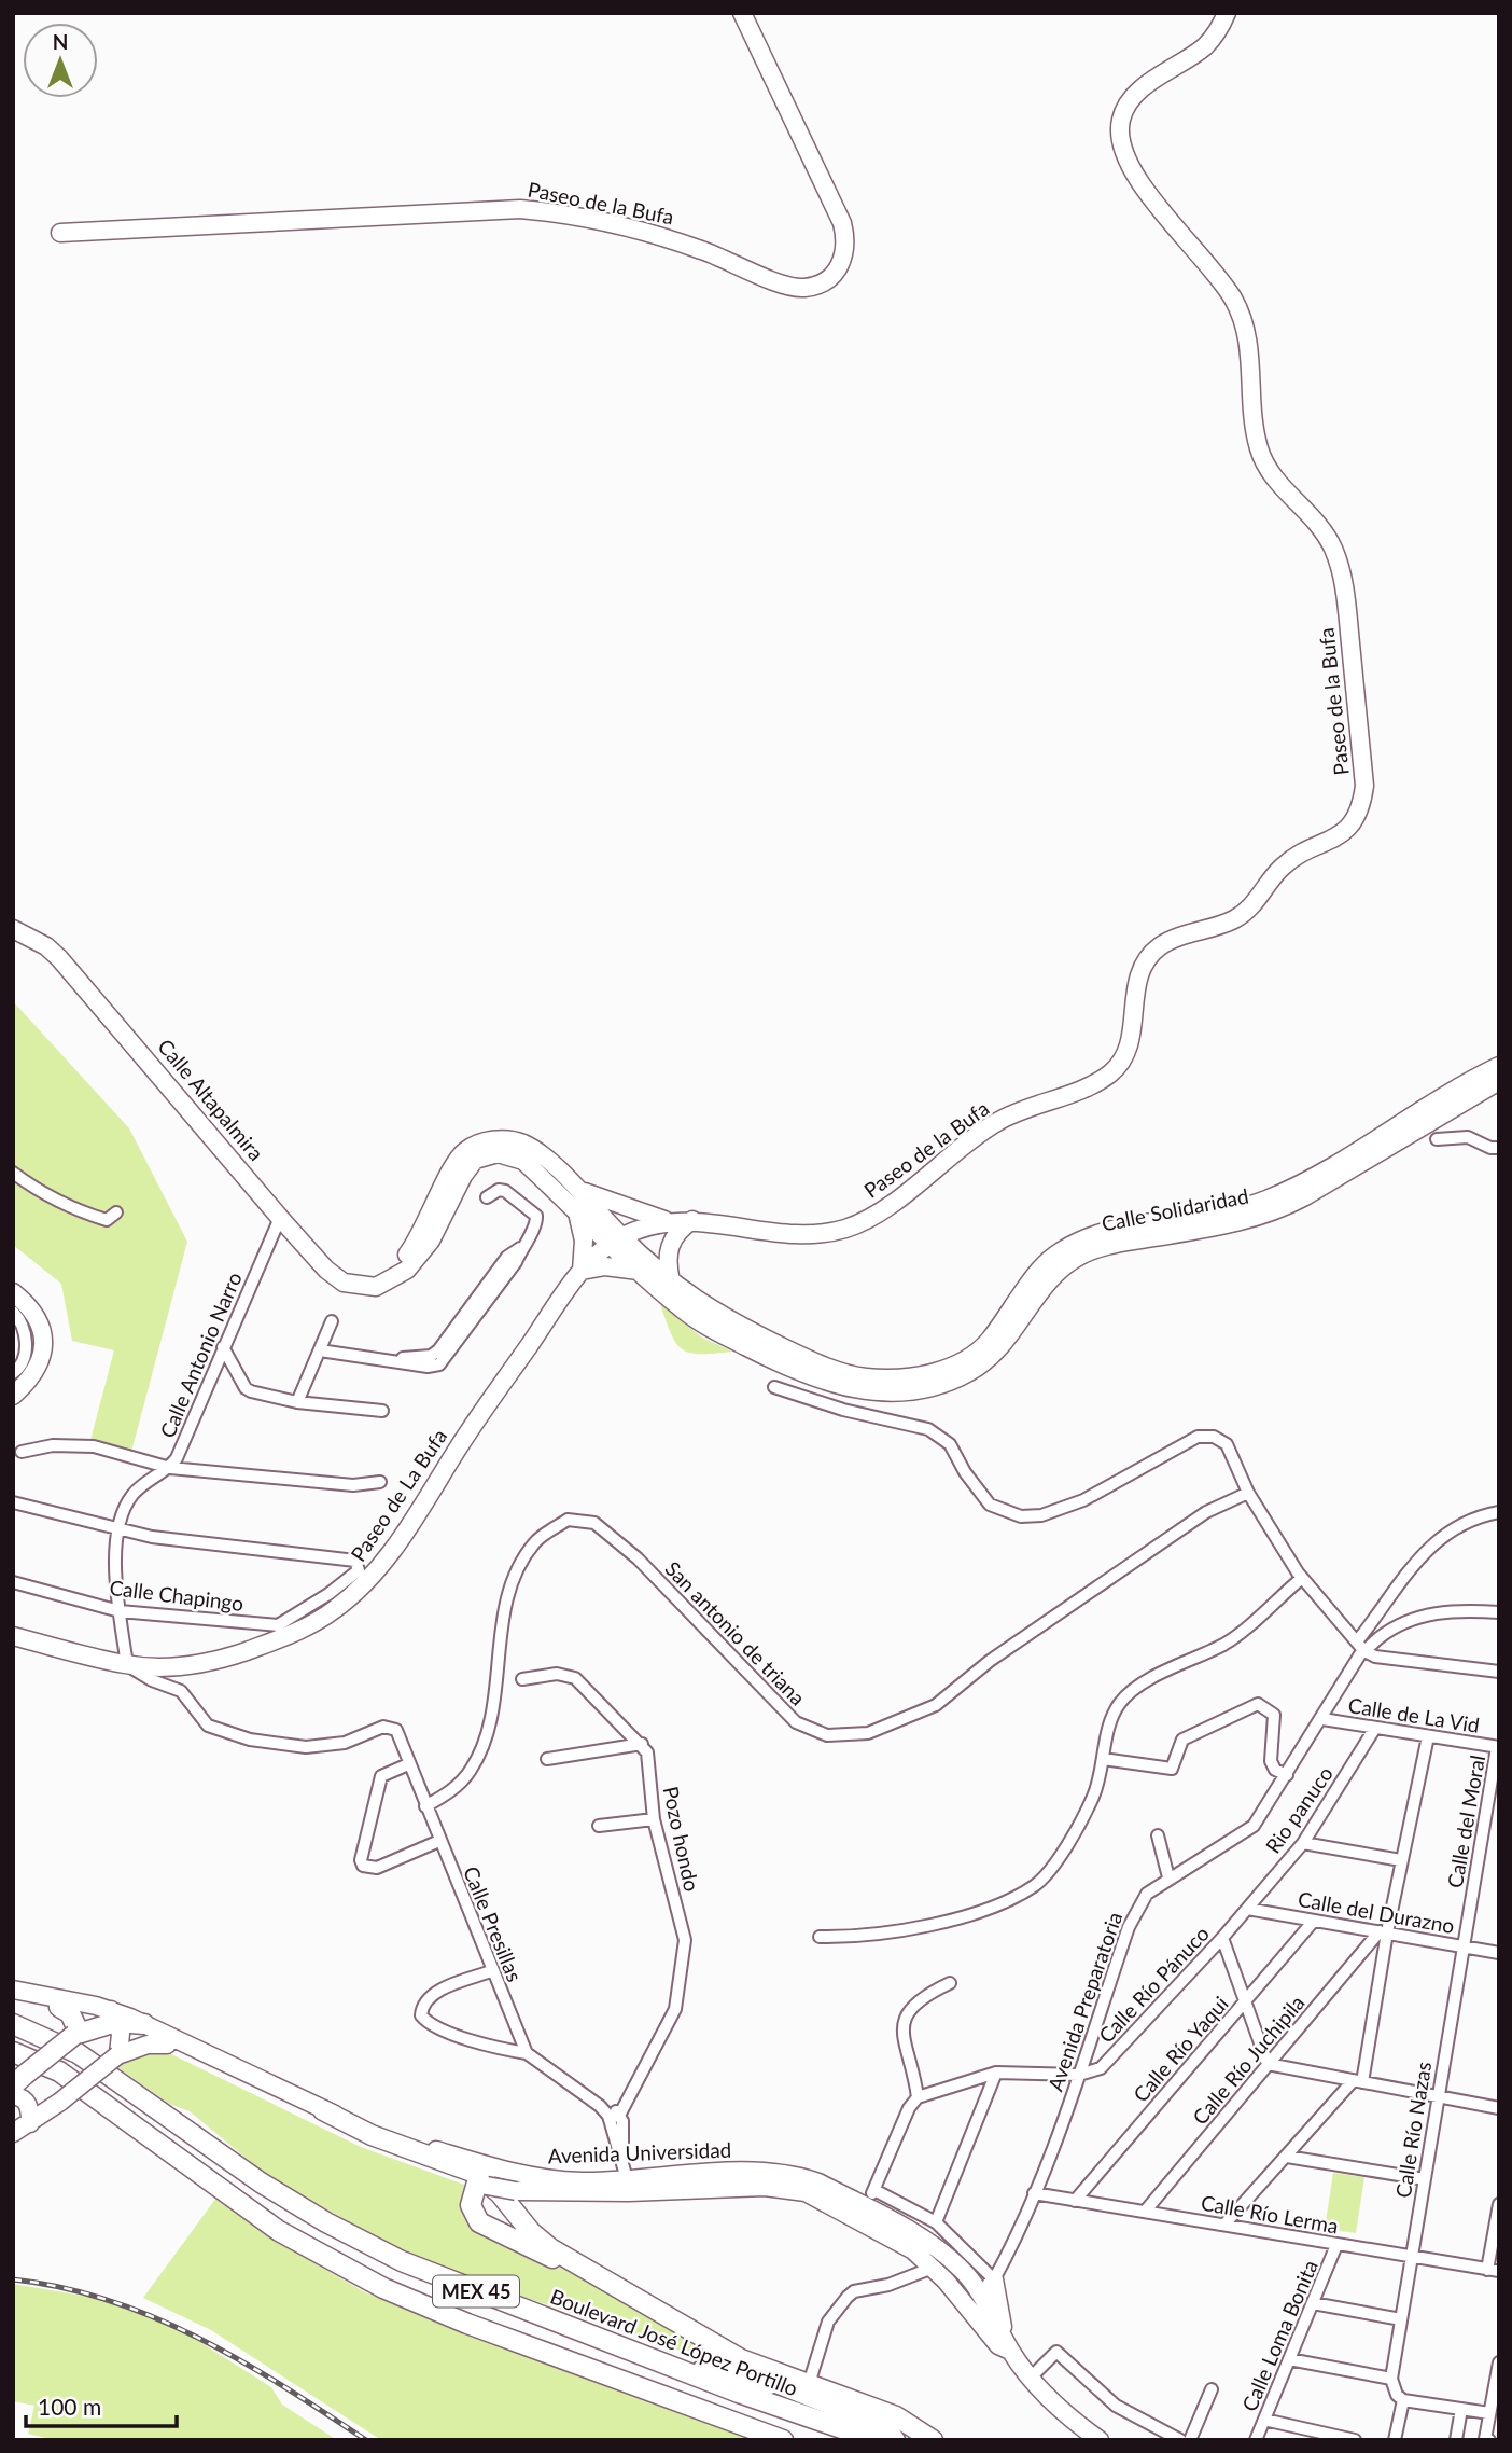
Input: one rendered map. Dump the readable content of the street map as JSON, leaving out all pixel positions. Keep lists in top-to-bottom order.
{
  "streets": {
    "main road": ["MEX 45", "Boulevard José López Portillo"],
    "street": [
      "Paseo de la Bufa",
      "Calle Altapalmira",
      "Calle Solidaridad",
      "Calle Antonio Narro",
      "Paseo de La Bufa",
      "Calle Chapingo",
      "San antonio de triana",
      "Calle de La Vid",
      "Rio panuco",
      "Calle del Moral",
      "Pozo hondo",
      "Calle del Durazno",
      "Calle Presillas",
      "Calle Río Pánuco",
      "Avenida Preparatoria",
      "Calle Río Yaqui",
      "Calle Río Juchipila",
      "Calle Río Nazas",
      "Avenida Universidad",
      "Calle Río Lerma",
      "Calle Loma Bonita"
    ]
  },
  "crossings": [
    ["Paseo de la Bufa", "Calle Solidaridad"],
    ["Paseo de la Bufa", "Paseo de La Bufa"],
    ["Calle Altapalmira", "Calle Antonio Narro"],
    ["Calle Antonio Narro", "Paseo de La Bufa"],
    ["Calle Antonio Narro", "Calle Chapingo"],
    ["Calle Antonio Narro", "Calle Presillas"],
    ["Paseo de La Bufa", "Calle Presillas"],
    ["San antonio de triana", "Calle Presillas"],
    ["Calle de La Vid", "Rio panuco"],
    ["Calle de La Vid", "Calle del Moral"],
    ["Calle de La Vid", "Avenida Preparatoria"],
    ["Rio panuco", "Calle del Durazno"],
    ["Rio panuco", "Calle Río Pánuco"],
    ["Calle del Moral", "Calle del Durazno"],
    ["Calle del Moral", "Calle Río Nazas"],
    ["Calle del Durazno", "Calle Río Pánuco"],
    ["Calle del Durazno", "Calle Río Yaqui"],
    ["Calle del Durazno", "Calle Río Juchipila"],
    ["Calle del Durazno", "Calle Río Nazas"],
    ["Calle Río Pánuco", "Avenida Preparatoria"],
    ["Avenida Preparatoria", "Calle Río Lerma"],
    ["Calle Río Yaqui", "Calle Río Lerma"],
    ["Calle Río Juchipila", "Calle Río Lerma"],
    ["Calle Río Nazas", "Calle Río Lerma"],
    ["Calle Río Lerma", "Calle Loma Bonita"],
    ["MEX 45", "Boulevard José López Portillo"]
  ],
  "scale_bar": "100 m",
  "north": "top"
}
